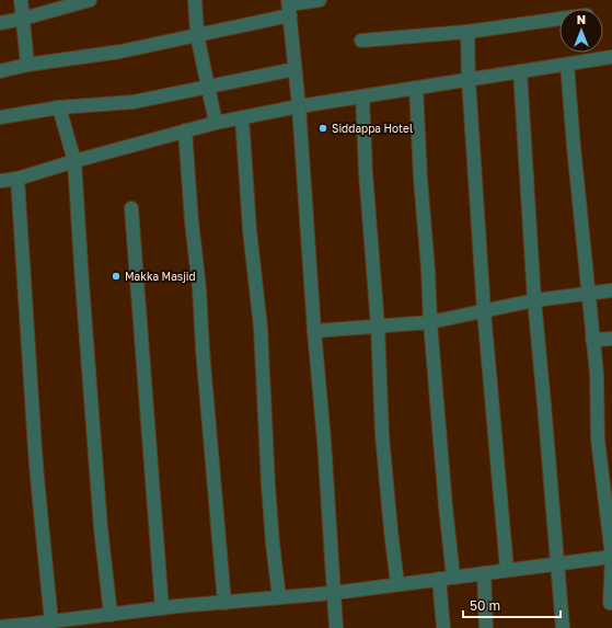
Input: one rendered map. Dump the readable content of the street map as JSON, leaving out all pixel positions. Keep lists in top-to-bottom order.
{
  "places": ["Siddappa Hotel", "Makka Masjid"],
  "scale_bar": "50 m",
  "north": "top"
}
